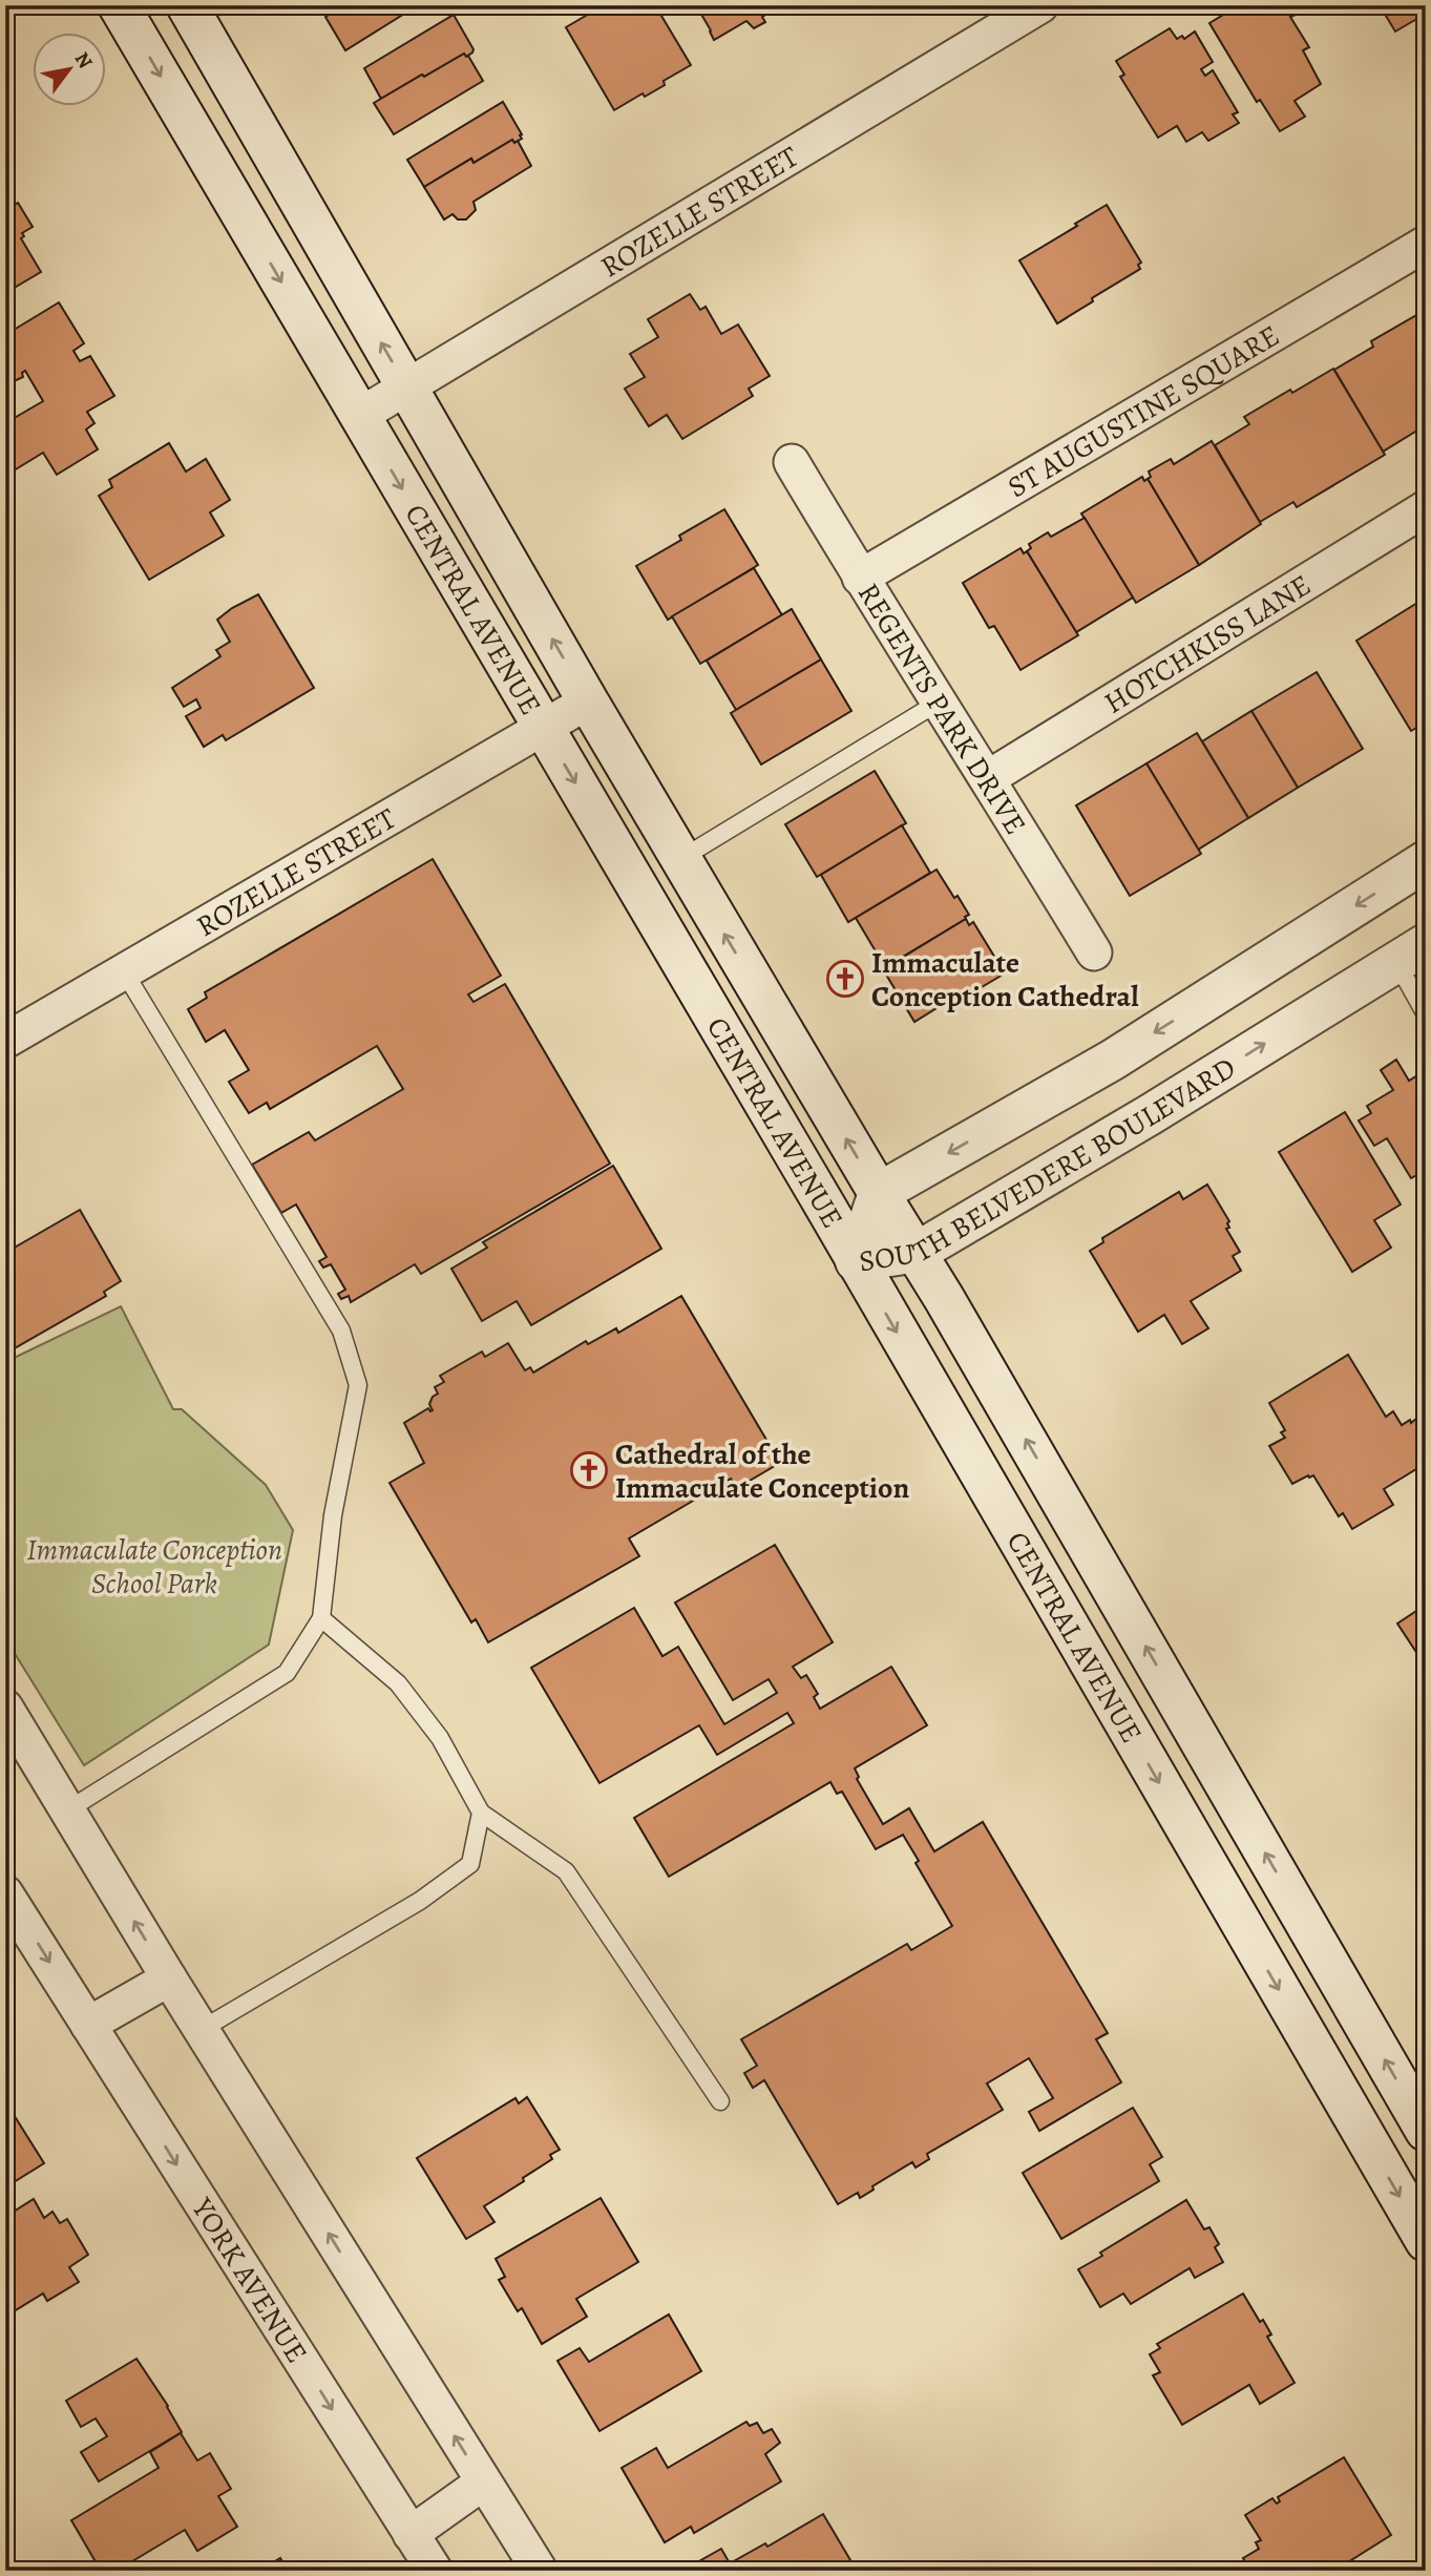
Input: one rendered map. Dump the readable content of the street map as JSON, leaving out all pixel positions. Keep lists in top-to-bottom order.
{
  "streets": {
    "main road": ["CENTRAL AVENUE", "SOUTH BELVEDERE BOULEVARD"],
    "street": [
      "ROZELLE STREET",
      "ST AUGUSTINE SQUARE",
      "HOTCHKISS LANE",
      "REGENTS PARK DRIVE",
      "YORK AVENUE"
    ]
  },
  "crossings": [
    ["ROZELLE STREET", "CENTRAL AVENUE"],
    ["ST AUGUSTINE SQUARE", "REGENTS PARK DRIVE"],
    ["CENTRAL AVENUE", "SOUTH BELVEDERE BOULEVARD"],
    ["HOTCHKISS LANE", "REGENTS PARK DRIVE"]
  ],
  "parks": ["Immaculate Conception School Park"],
  "places": {
    "church": ["Immaculate Conception Cathedral", "Cathedral of the Immaculate Conception"]
  },
  "north": "top right"
}
